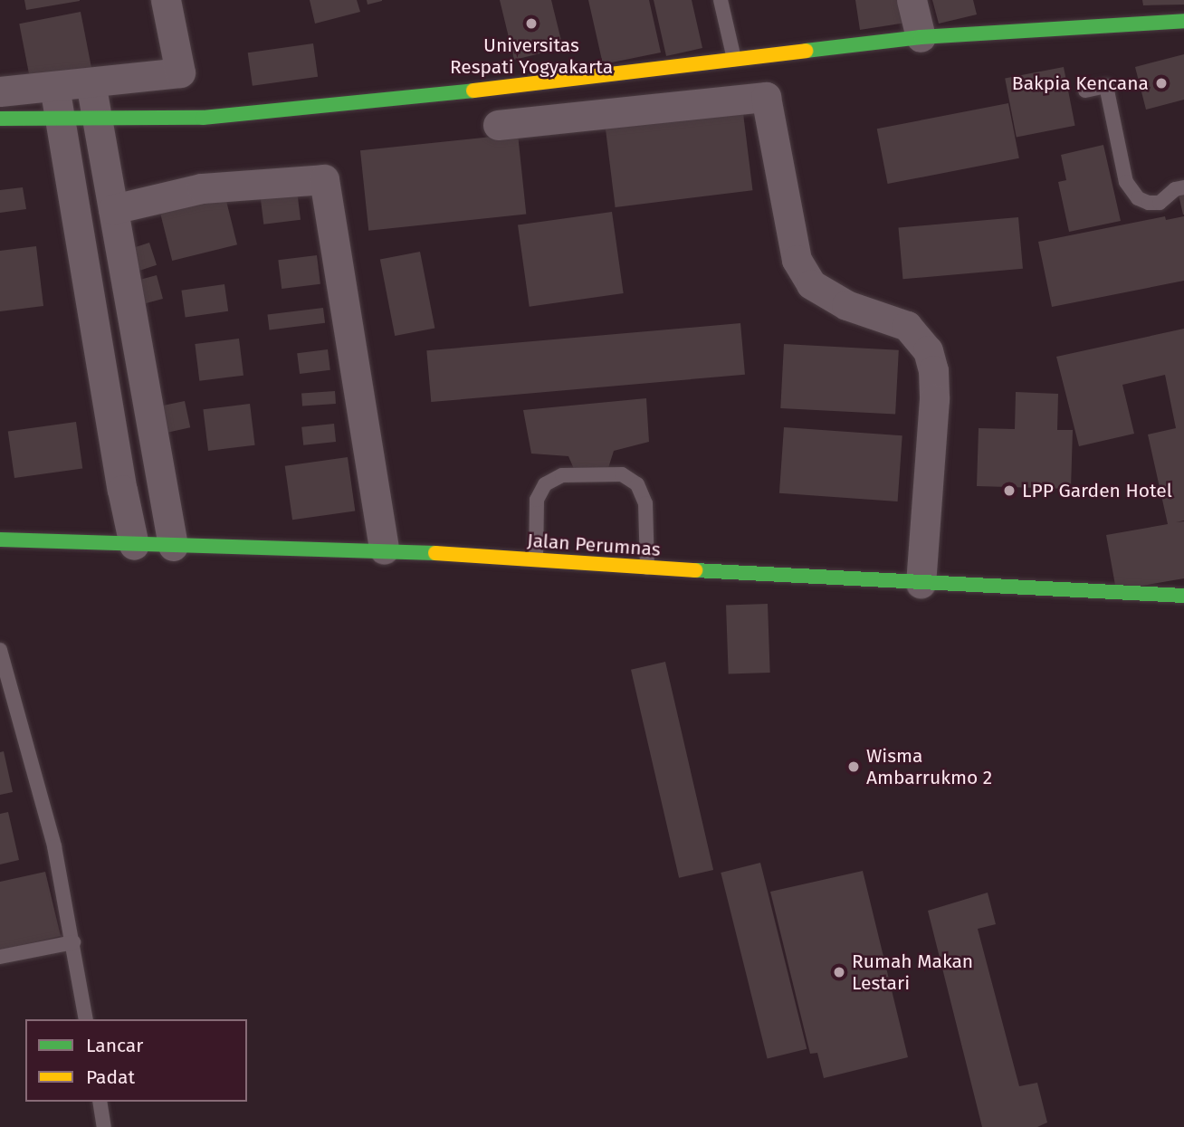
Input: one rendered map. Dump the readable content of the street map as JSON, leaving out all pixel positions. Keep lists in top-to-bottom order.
{
  "streets": {
    "street": ["Jalan Perumnas"]
  },
  "places": [
    "Universitas Respati Yogyakarta",
    "Bakpia Kencana",
    "LPP Garden Hotel",
    "Wisma Ambarrukmo 2",
    "Rumah Makan Lestari"
  ],
  "legend": ["Lancar", "Padat"]
}
